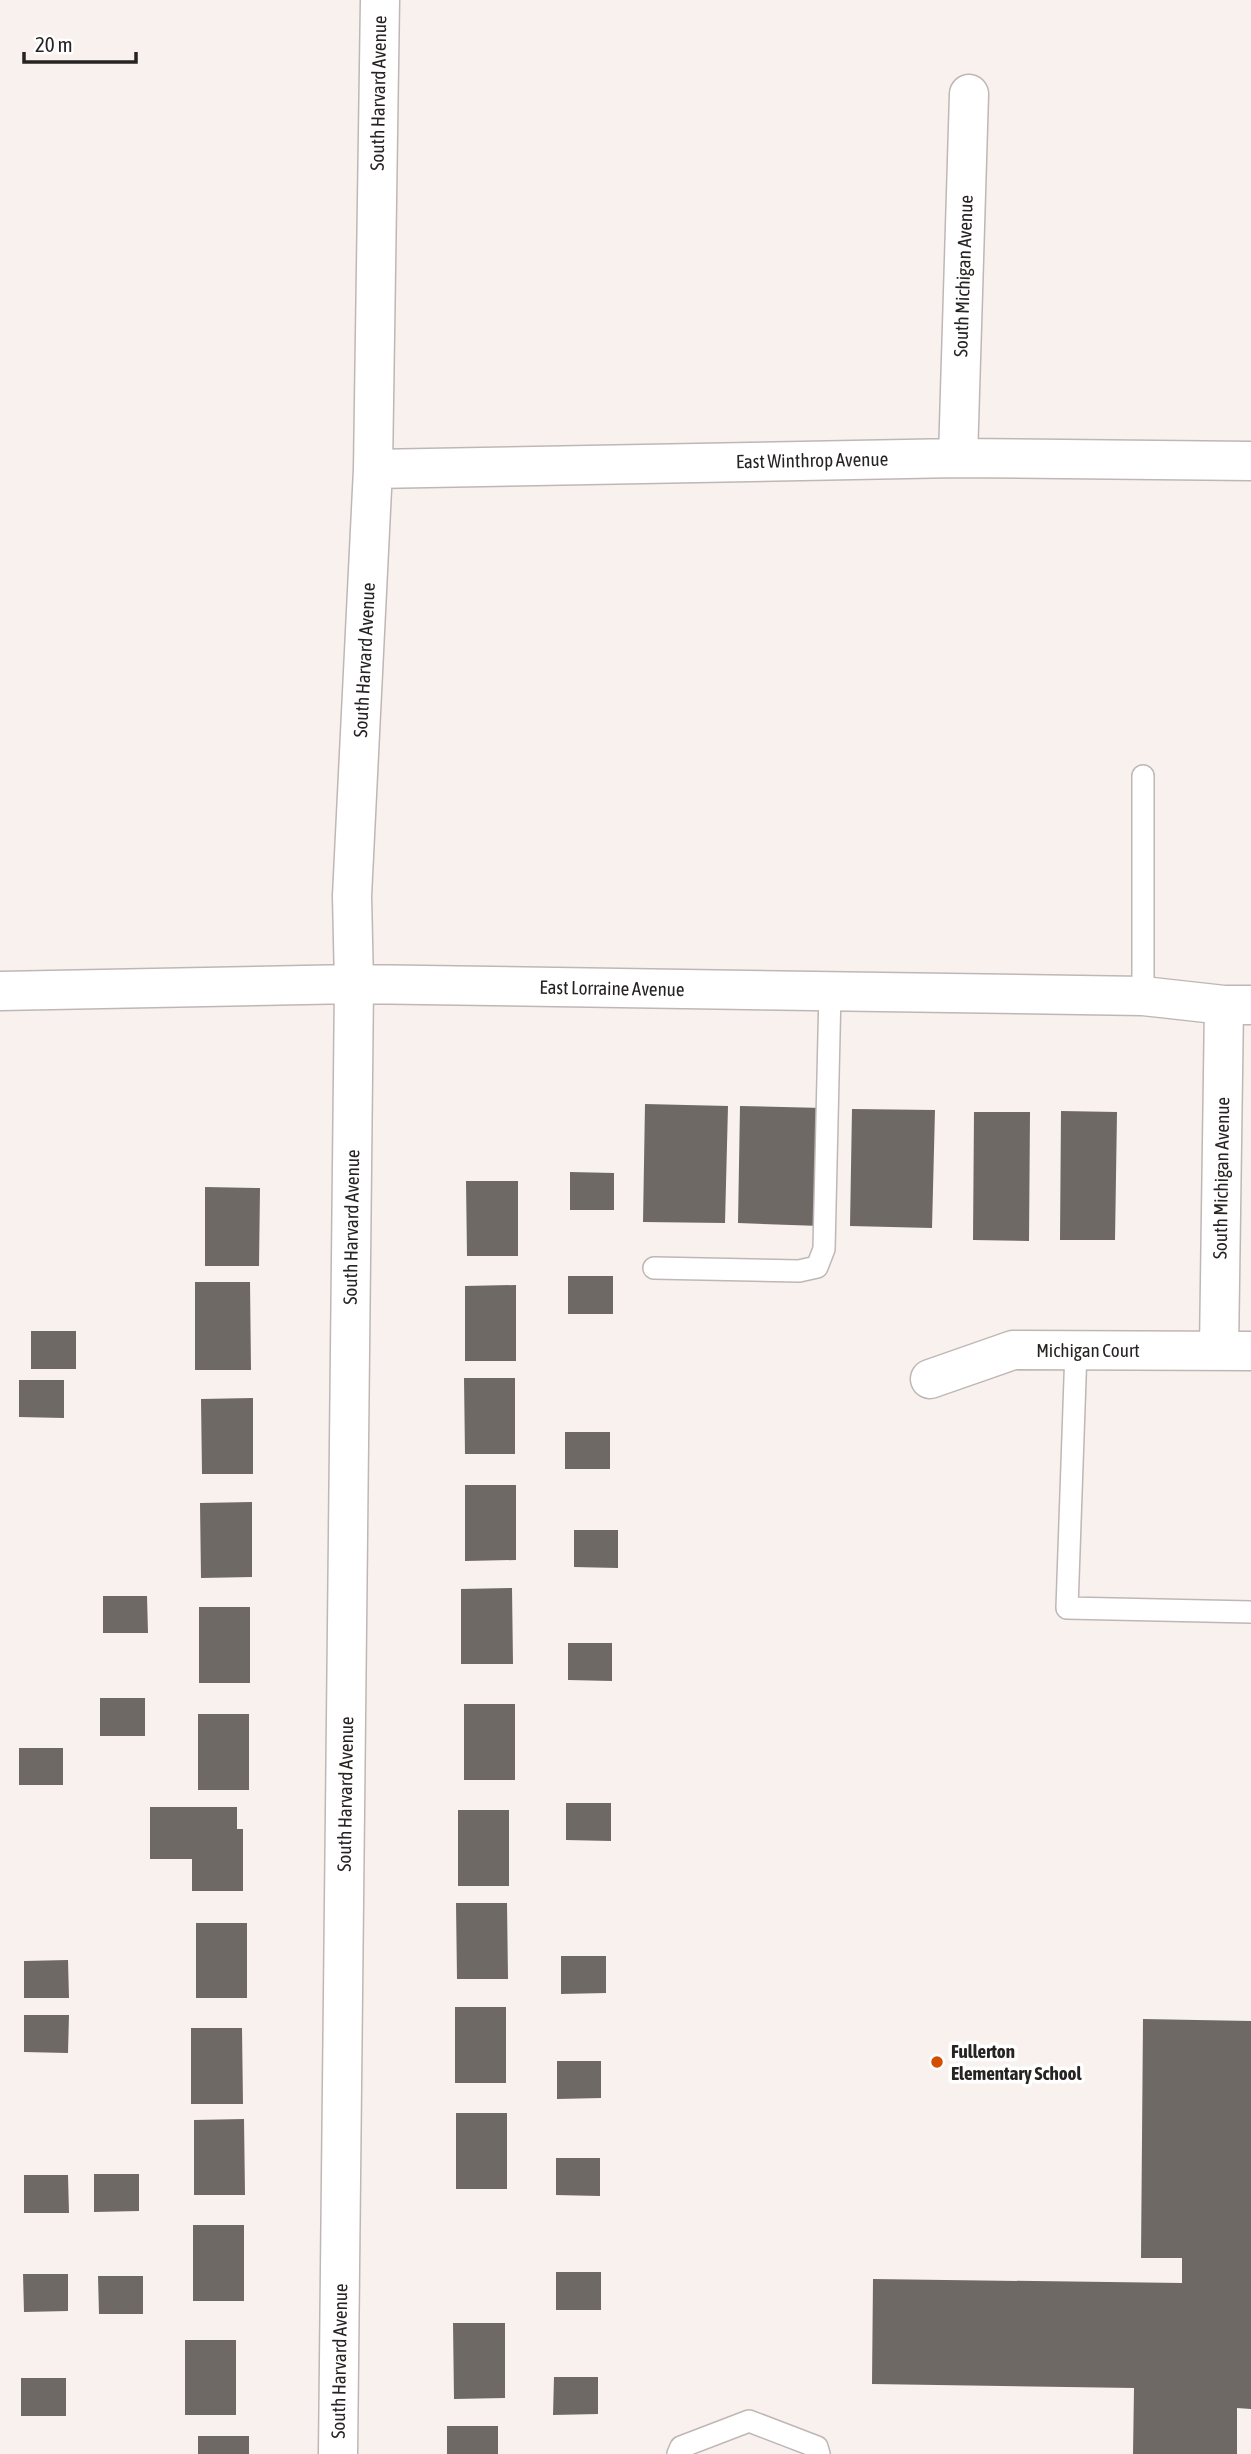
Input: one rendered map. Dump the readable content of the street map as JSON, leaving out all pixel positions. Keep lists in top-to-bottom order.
{
  "streets": {
    "street": [
      "South Harvard Avenue",
      "South Michigan Avenue",
      "East Winthrop Avenue",
      "East Lorraine Avenue",
      "Michigan Court"
    ]
  },
  "crossings": [
    ["South Harvard Avenue", "East Winthrop Avenue"],
    ["South Harvard Avenue", "East Lorraine Avenue"],
    ["South Michigan Avenue", "East Winthrop Avenue"],
    ["South Michigan Avenue", "East Lorraine Avenue"],
    ["South Michigan Avenue", "Michigan Court"]
  ],
  "places": ["Fullerton Elementary School"],
  "scale_bar": "20 m"
}
